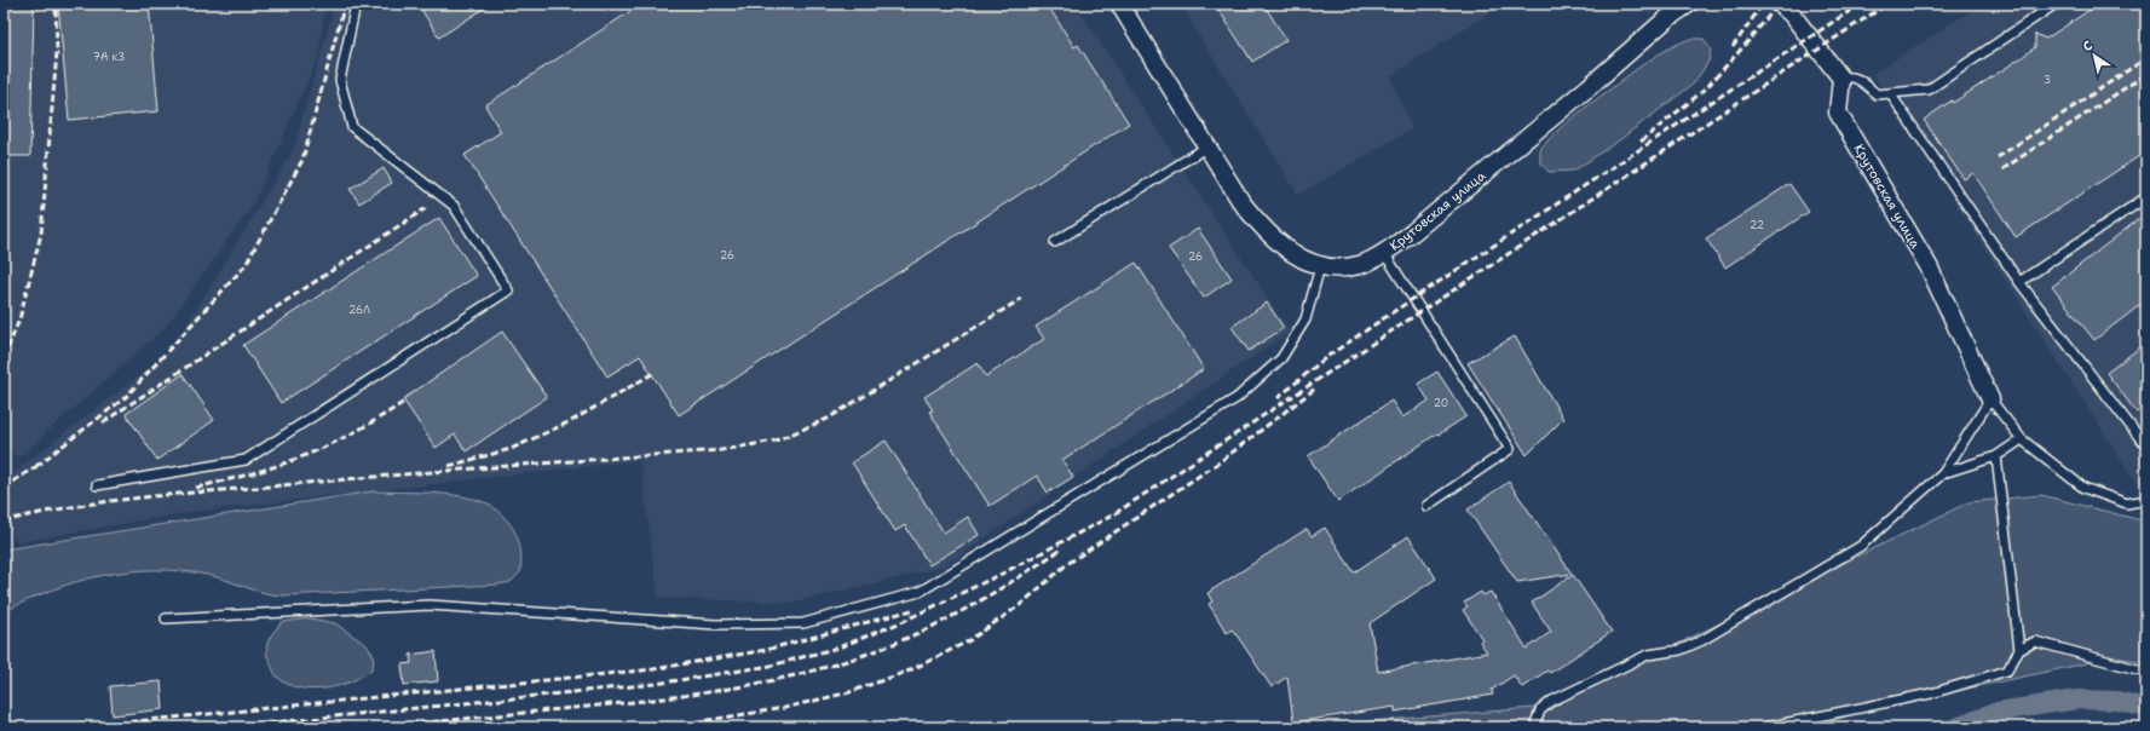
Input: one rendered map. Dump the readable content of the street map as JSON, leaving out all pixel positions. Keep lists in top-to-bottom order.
{
  "streets": {
    "street": ["Крутовская улица"]
  },
  "house_numbers": [
    "7А к3",
    "3",
    "22",
    "26",
    "26",
    "26Л",
    "20"
  ],
  "north": "top left"
}
